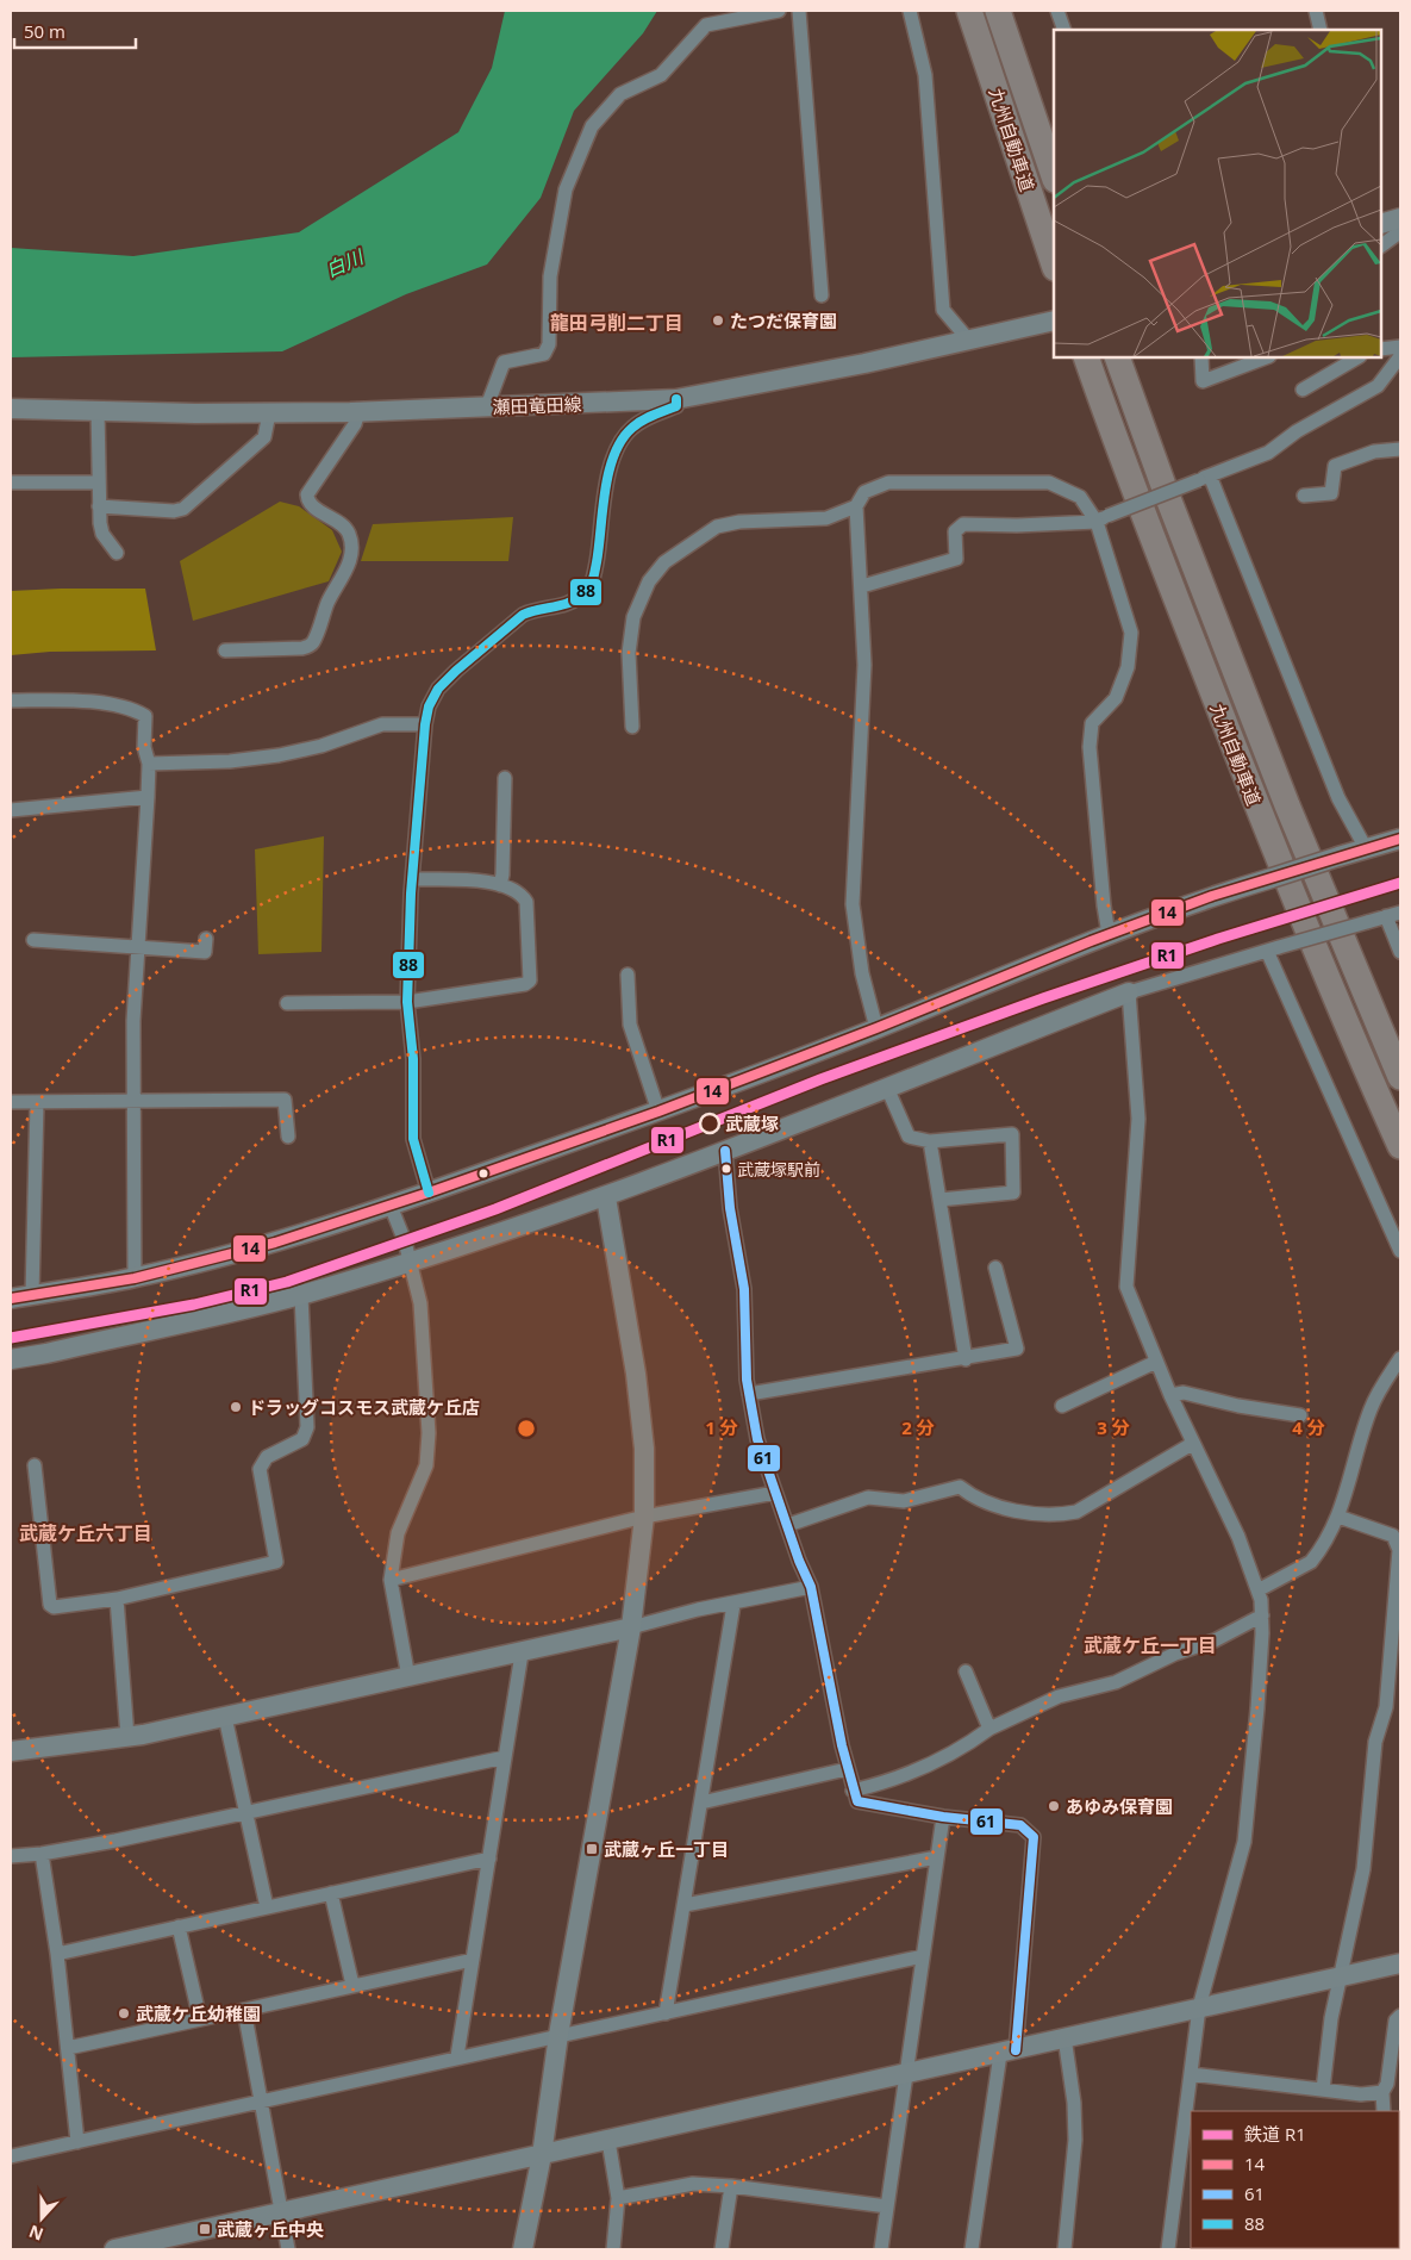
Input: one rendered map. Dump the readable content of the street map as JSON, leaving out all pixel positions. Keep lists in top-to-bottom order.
{
  "streets": {
    "highway": ["九州自動車道"],
    "street": ["瀬田竜田線"]
  },
  "districts": ["龍田弓削二丁目", "武蔵ケ丘六丁目", "武蔵ケ丘一丁目"],
  "water": ["白川"],
  "places": {
    "other": [
      "たつだ保育園",
      "武蔵塚",
      "武蔵塚駅前",
      "ドラッグコスモス武蔵ケ丘店",
      "あゆみ保育園",
      "武蔵ケ丘幼稚園"
    ],
    "transit": ["武蔵ヶ丘一丁目", "武蔵ヶ丘中央"]
  },
  "lines": [
    "transit line 88",
    "transit line 14",
    "rail line R1",
    "transit line 61"
  ],
  "legend": [
    "鉄道 R1",
    "14",
    "61",
    "88"
  ],
  "scale_bar": "50 m",
  "north": "bottom",
  "rings": [
    "1 分",
    "2 分",
    "3 分",
    "4 分"
  ]
}
